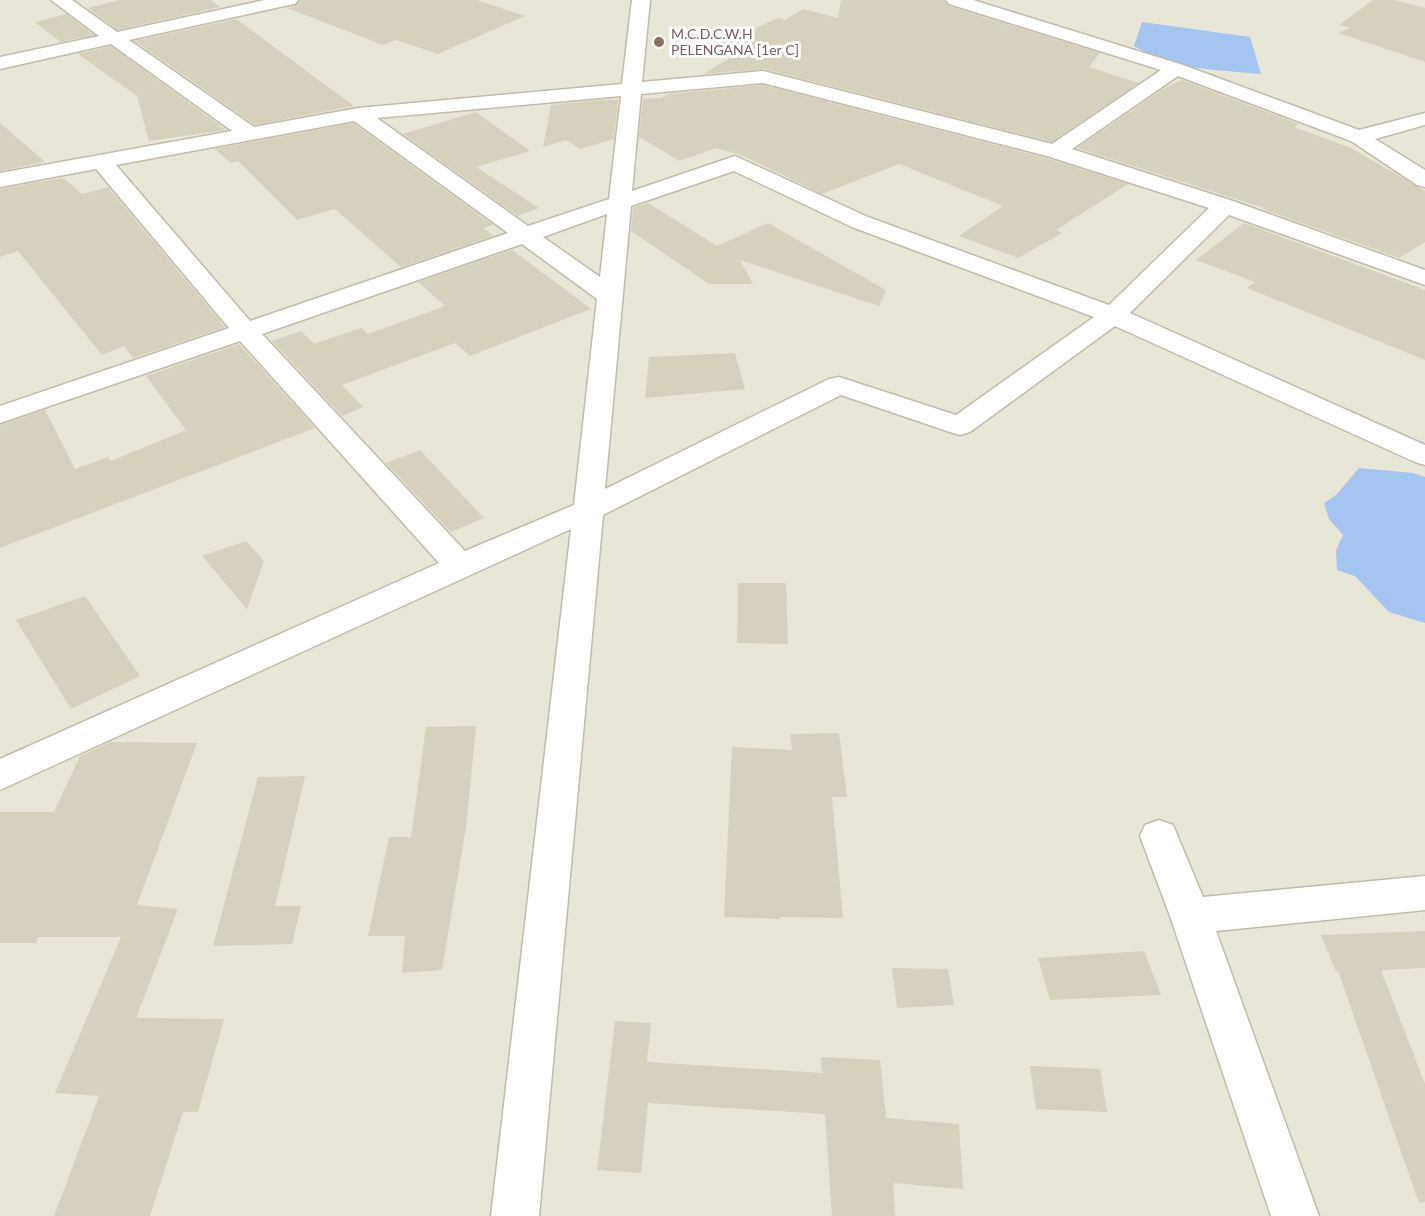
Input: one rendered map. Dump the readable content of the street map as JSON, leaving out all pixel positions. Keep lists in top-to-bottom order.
{
  "places": ["M.C.D.C.W.H PELENGANA [1er C]"]
}
